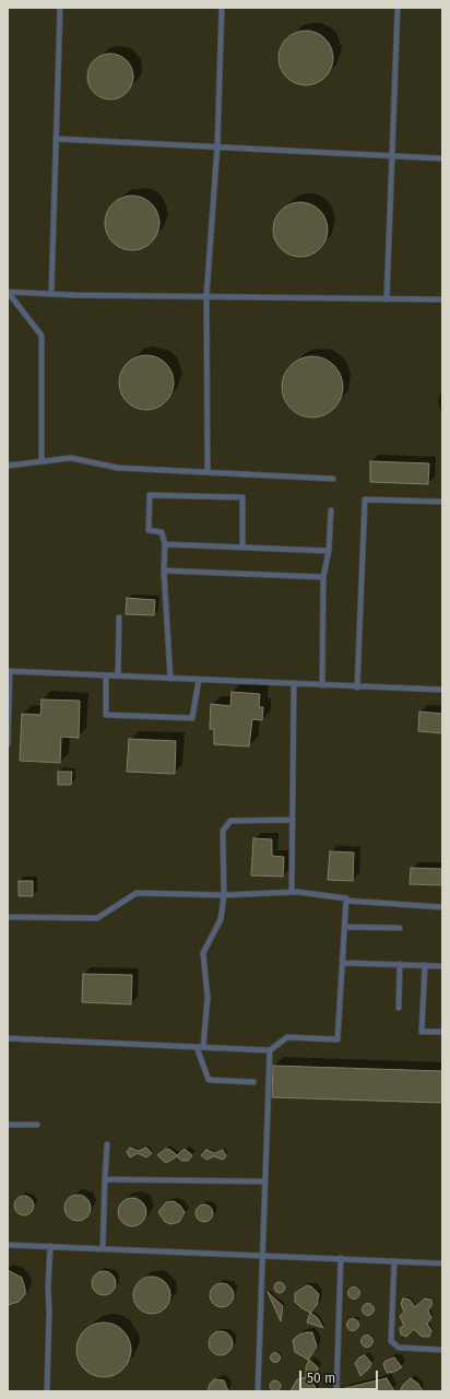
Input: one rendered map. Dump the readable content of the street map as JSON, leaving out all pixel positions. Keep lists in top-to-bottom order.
{
  "scale_bar": "50 m"
}
